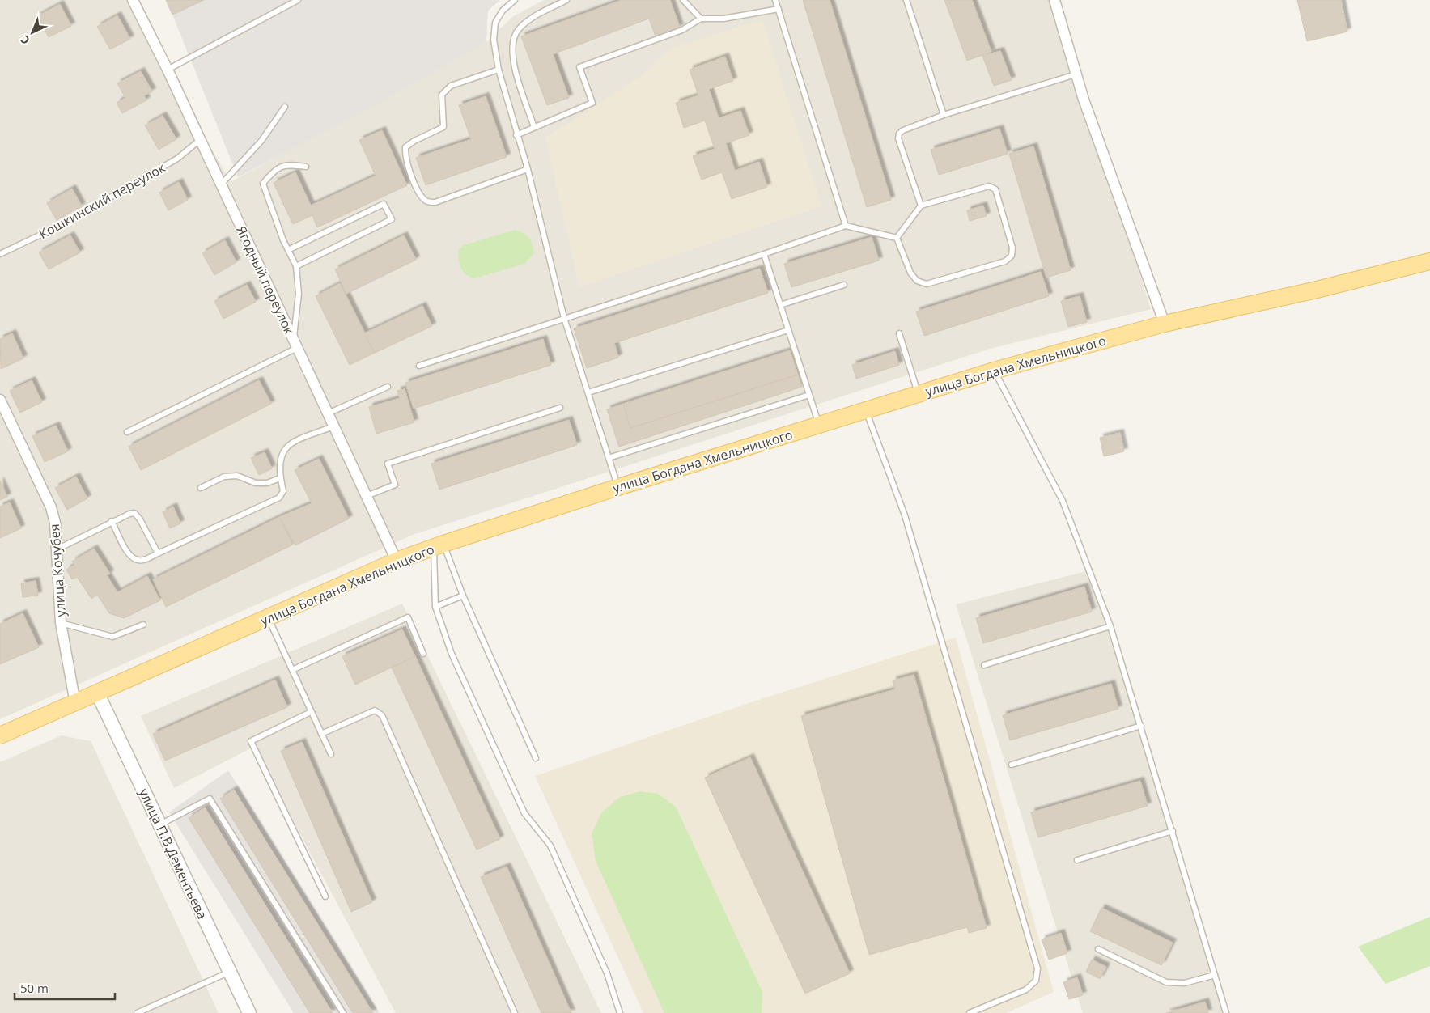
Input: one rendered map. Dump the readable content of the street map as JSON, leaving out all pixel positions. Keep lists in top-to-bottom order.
{
  "streets": {
    "main road": ["улица Богдана Хмельницкого"],
    "street": ["Ягодный переулок", "улица Кочубея", "улица П.В.Дементьева"],
    "lane": ["Кошкинский переулок"]
  },
  "crossings": [
    ["Кошкинский переулок", "Ягодный переулок"],
    ["Ягодный переулок", "улица Богдана Хмельницкого"],
    ["улица Богдана Хмельницкого", "улица Кочубея"],
    ["улица Богдана Хмельницкого", "улица П.В.Дементьева"]
  ],
  "scale_bar": "50 m",
  "north": "bottom left"
}
